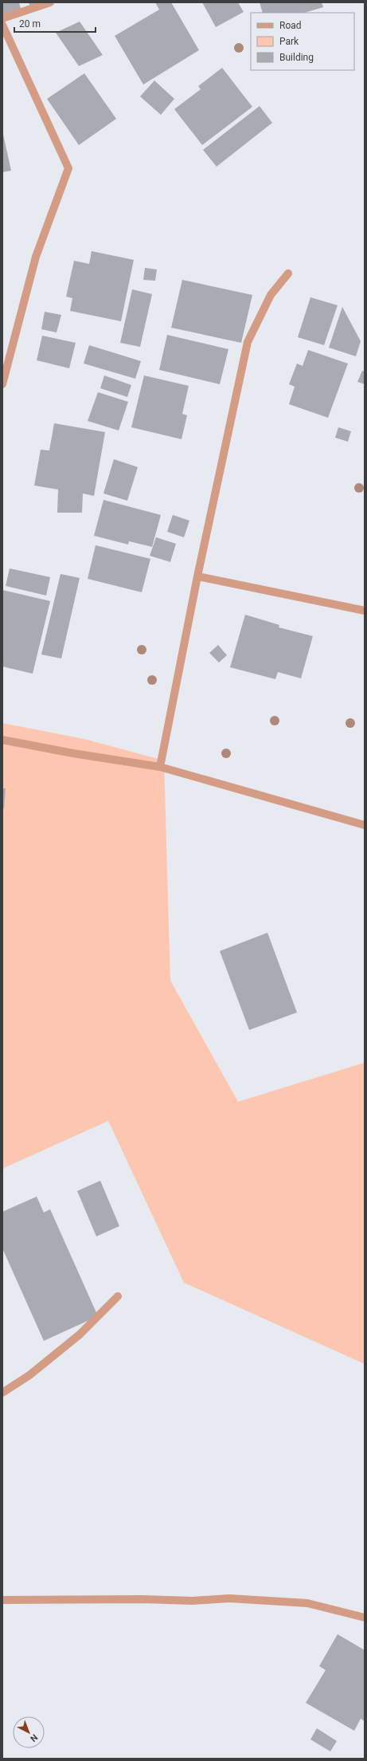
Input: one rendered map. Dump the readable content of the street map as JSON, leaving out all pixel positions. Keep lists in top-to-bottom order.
{
  "legend": ["Road", "Park", "Building"],
  "scale_bar": "20 m",
  "north": "bottom right"
}
